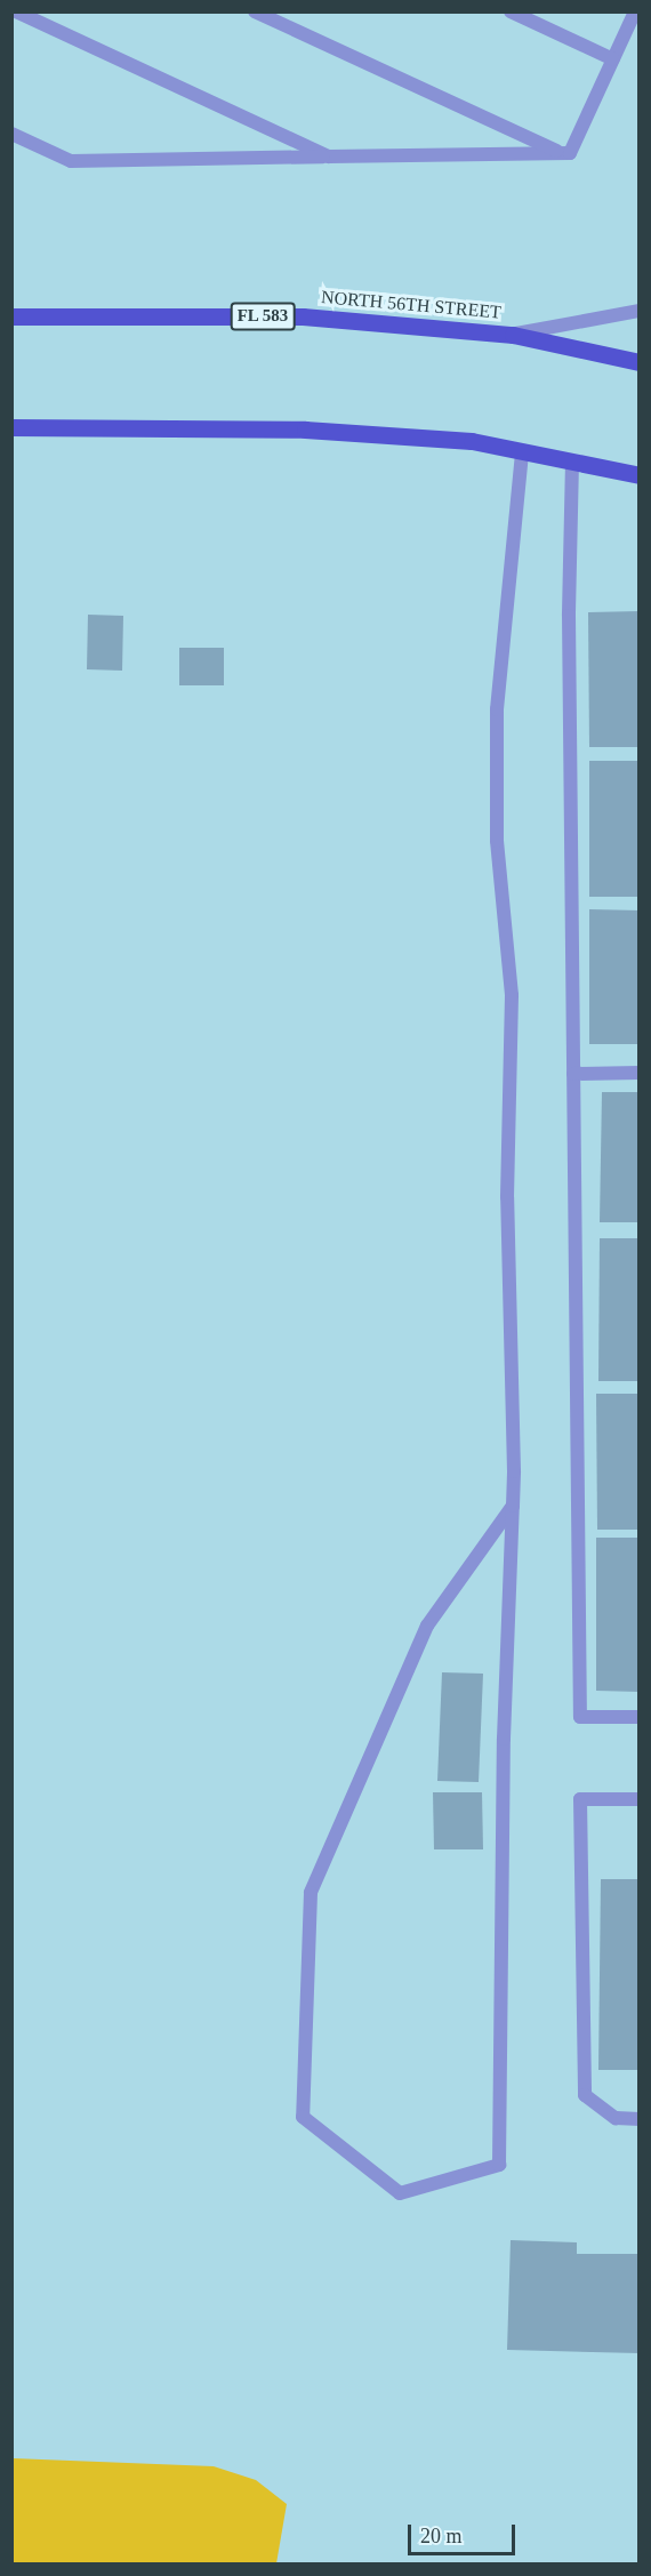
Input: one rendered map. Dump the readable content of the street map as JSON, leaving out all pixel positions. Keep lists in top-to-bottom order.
{
  "streets": {
    "main road": ["NORTH 56TH STREET", "FL 583"]
  },
  "scale_bar": "20 m"
}
